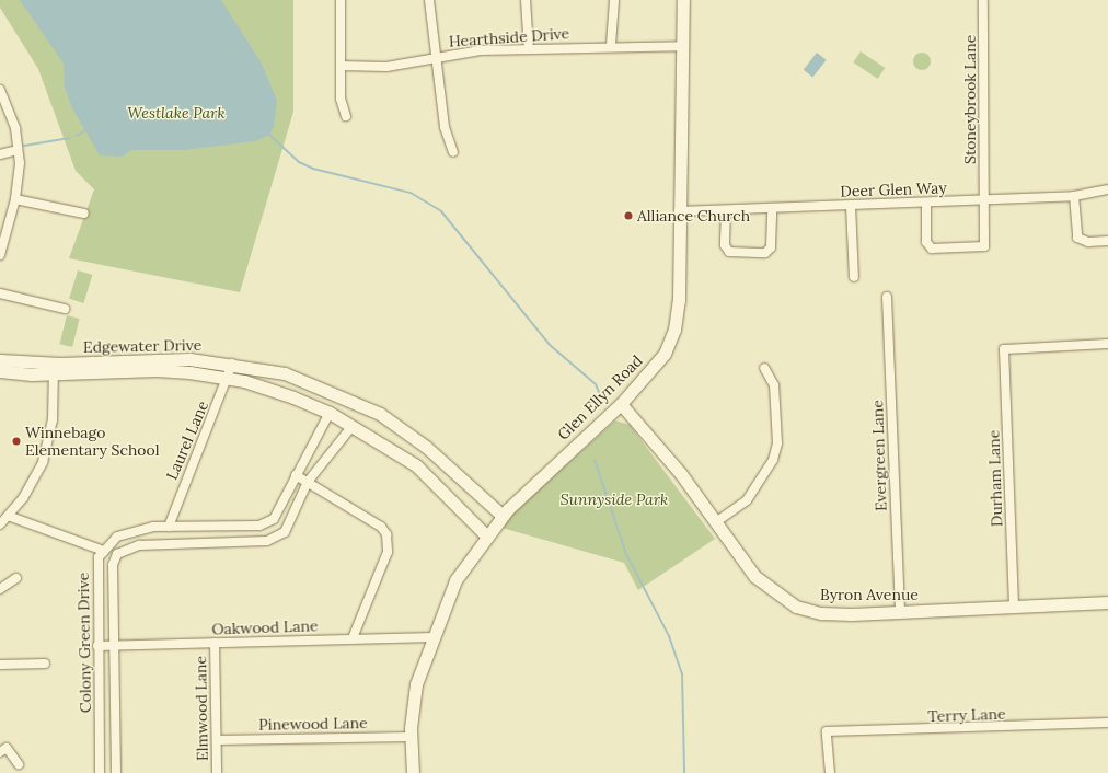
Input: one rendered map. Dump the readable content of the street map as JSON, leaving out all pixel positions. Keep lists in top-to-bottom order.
{
  "streets": {
    "street": [
      "Hearthside Drive",
      "Stoneybrook Lane",
      "Deer Glen Way",
      "Edgewater Drive",
      "Glen Ellyn Road",
      "Laurel Lane",
      "Evergreen Lane",
      "Durham Lane",
      "Byron Avenue",
      "Oakwood Lane",
      "Colony Green Drive",
      "Elmwood Lane",
      "Terry Lane",
      "Pinewood Lane"
    ]
  },
  "crossings": [
    ["Hearthside Drive", "Glen Ellyn Road"],
    ["Stoneybrook Lane", "Deer Glen Way"],
    ["Deer Glen Way", "Glen Ellyn Road"],
    ["Edgewater Drive", "Glen Ellyn Road"],
    ["Edgewater Drive", "Laurel Lane"],
    ["Edgewater Drive", "Colony Green Drive"],
    ["Glen Ellyn Road", "Byron Avenue"],
    ["Glen Ellyn Road", "Oakwood Lane"],
    ["Glen Ellyn Road", "Pinewood Lane"],
    ["Evergreen Lane", "Byron Avenue"],
    ["Durham Lane", "Byron Avenue"],
    ["Oakwood Lane", "Colony Green Drive"],
    ["Oakwood Lane", "Elmwood Lane"],
    ["Elmwood Lane", "Pinewood Lane"]
  ],
  "parks": ["Westlake Park", "Sunnyside Park"],
  "places": ["Alliance Church", "Winnebago Elementary School"]
}
